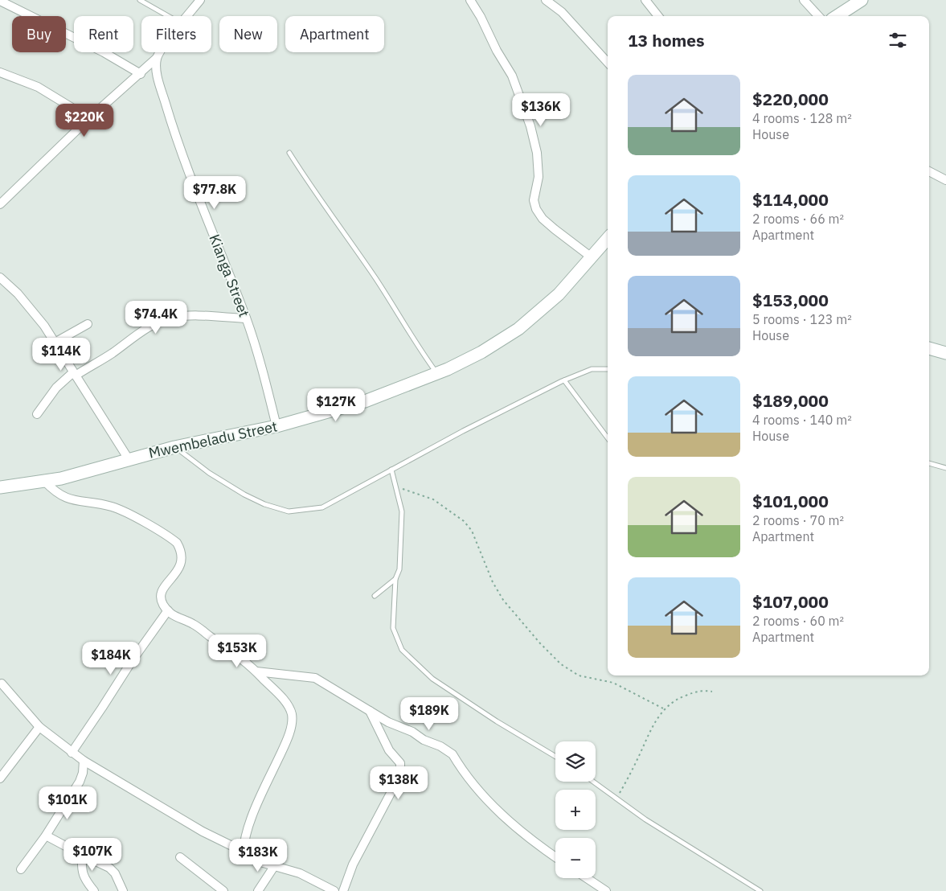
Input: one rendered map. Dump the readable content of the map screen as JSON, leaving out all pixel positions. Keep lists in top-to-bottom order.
{
  "streets": {
    "street": ["Kianga Street", "Mwembeladu Street"]
  },
  "crossings": [
    ["Kianga Street", "Mwembeladu Street"]
  ],
  "page": {
    "chip": [
      "Buy",
      "Rent",
      "Filters",
      "New",
      "Apartment"
    ],
    "heading": "13 homes",
    "list": [
      {
        "name": "$220,000",
        "note": "4 rooms · 128 m² · House"
      },
      {
        "name": "$114,000",
        "note": "2 rooms · 66 m² · Apartment"
      },
      {
        "name": "$153,000",
        "note": "5 rooms · 123 m² · House"
      },
      {
        "name": "$189,000",
        "note": "4 rooms · 140 m² · House"
      },
      {
        "name": "$101,000",
        "note": "2 rooms · 70 m² · Apartment"
      },
      {
        "name": "$107,000",
        "note": "2 rooms · 60 m² · Apartment"
      }
    ],
    "price": [
      "$136K",
      "$220K",
      "$77.8K",
      "$74.4K",
      "$114K",
      "$127K",
      "$153K",
      "$184K",
      "$189K",
      "$138K",
      "$101K",
      "$107K",
      "$183K"
    ],
    "map_buttons": ["+", "−"]
  }
}
